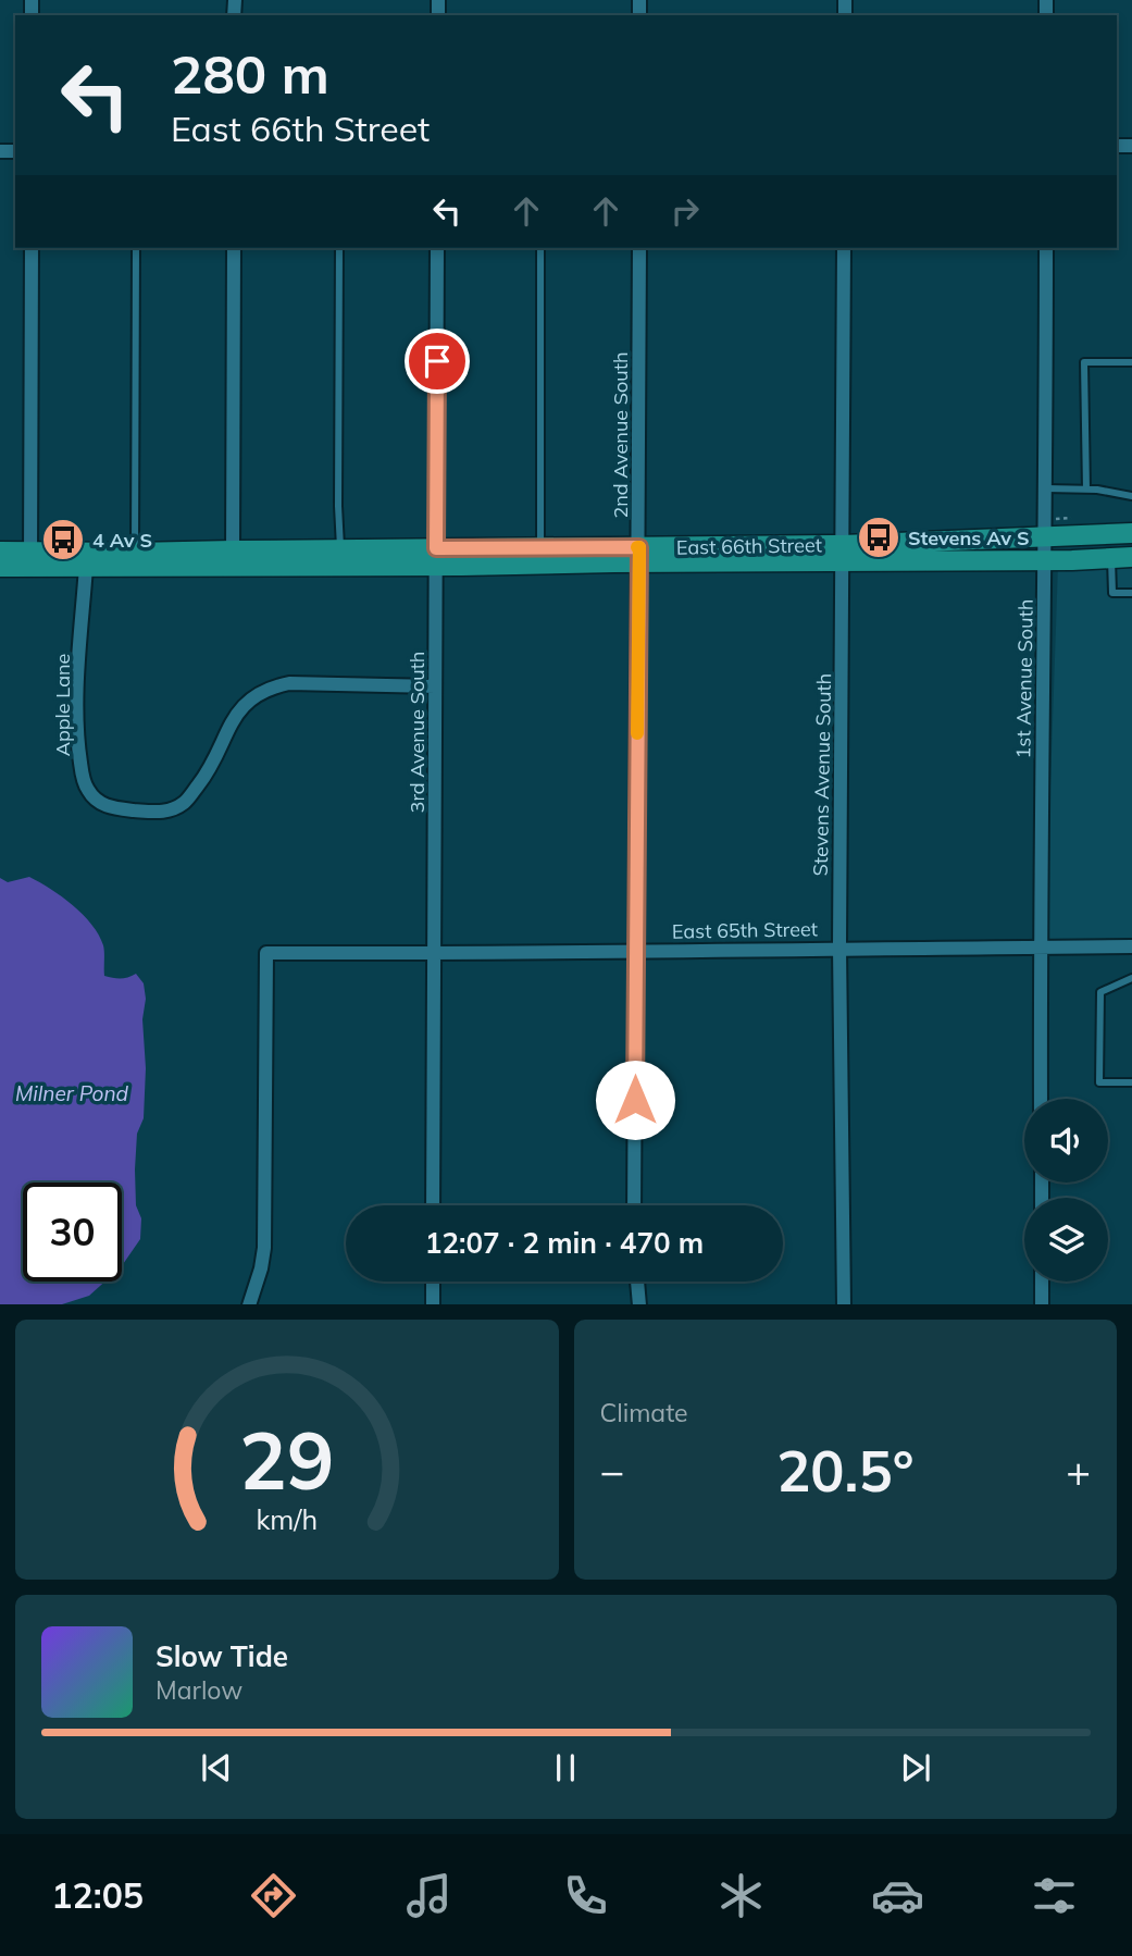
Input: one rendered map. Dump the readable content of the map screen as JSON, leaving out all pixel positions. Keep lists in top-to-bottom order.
{
  "streets": {
    "main road": ["East 66th Street"],
    "street": [
      "2nd Avenue South",
      "1st Avenue South",
      "Apple Lane",
      "3rd Avenue South",
      "Stevens Avenue South",
      "East 65th Street"
    ]
  },
  "crossings": [
    ["2nd Avenue South", "East 66th Street"],
    ["2nd Avenue South", "East 65th Street"],
    ["East 66th Street", "1st Avenue South"],
    ["East 66th Street", "Apple Lane"],
    ["East 66th Street", "3rd Avenue South"],
    ["East 66th Street", "Stevens Avenue South"],
    ["1st Avenue South", "East 65th Street"],
    ["Apple Lane", "3rd Avenue South"],
    ["3rd Avenue South", "East 65th Street"],
    ["Stevens Avenue South", "East 65th Street"]
  ],
  "water": ["Milner Pond"],
  "places": {
    "bus stop": ["Stevens Av S", "4 Av S"]
  },
  "page": {
    "turn": ["280 m", "East 66th Street"],
    "limit": "30",
    "trip": "12:07 · 2 min · 470 m",
    "tile": "Climate",
    "heat": ["−", "20.5°", "+"],
    "song": ["Slow Tide", "Marlow"],
    "tabs": "12:05",
    "gauge": ["29", "km/h"]
  }
}
